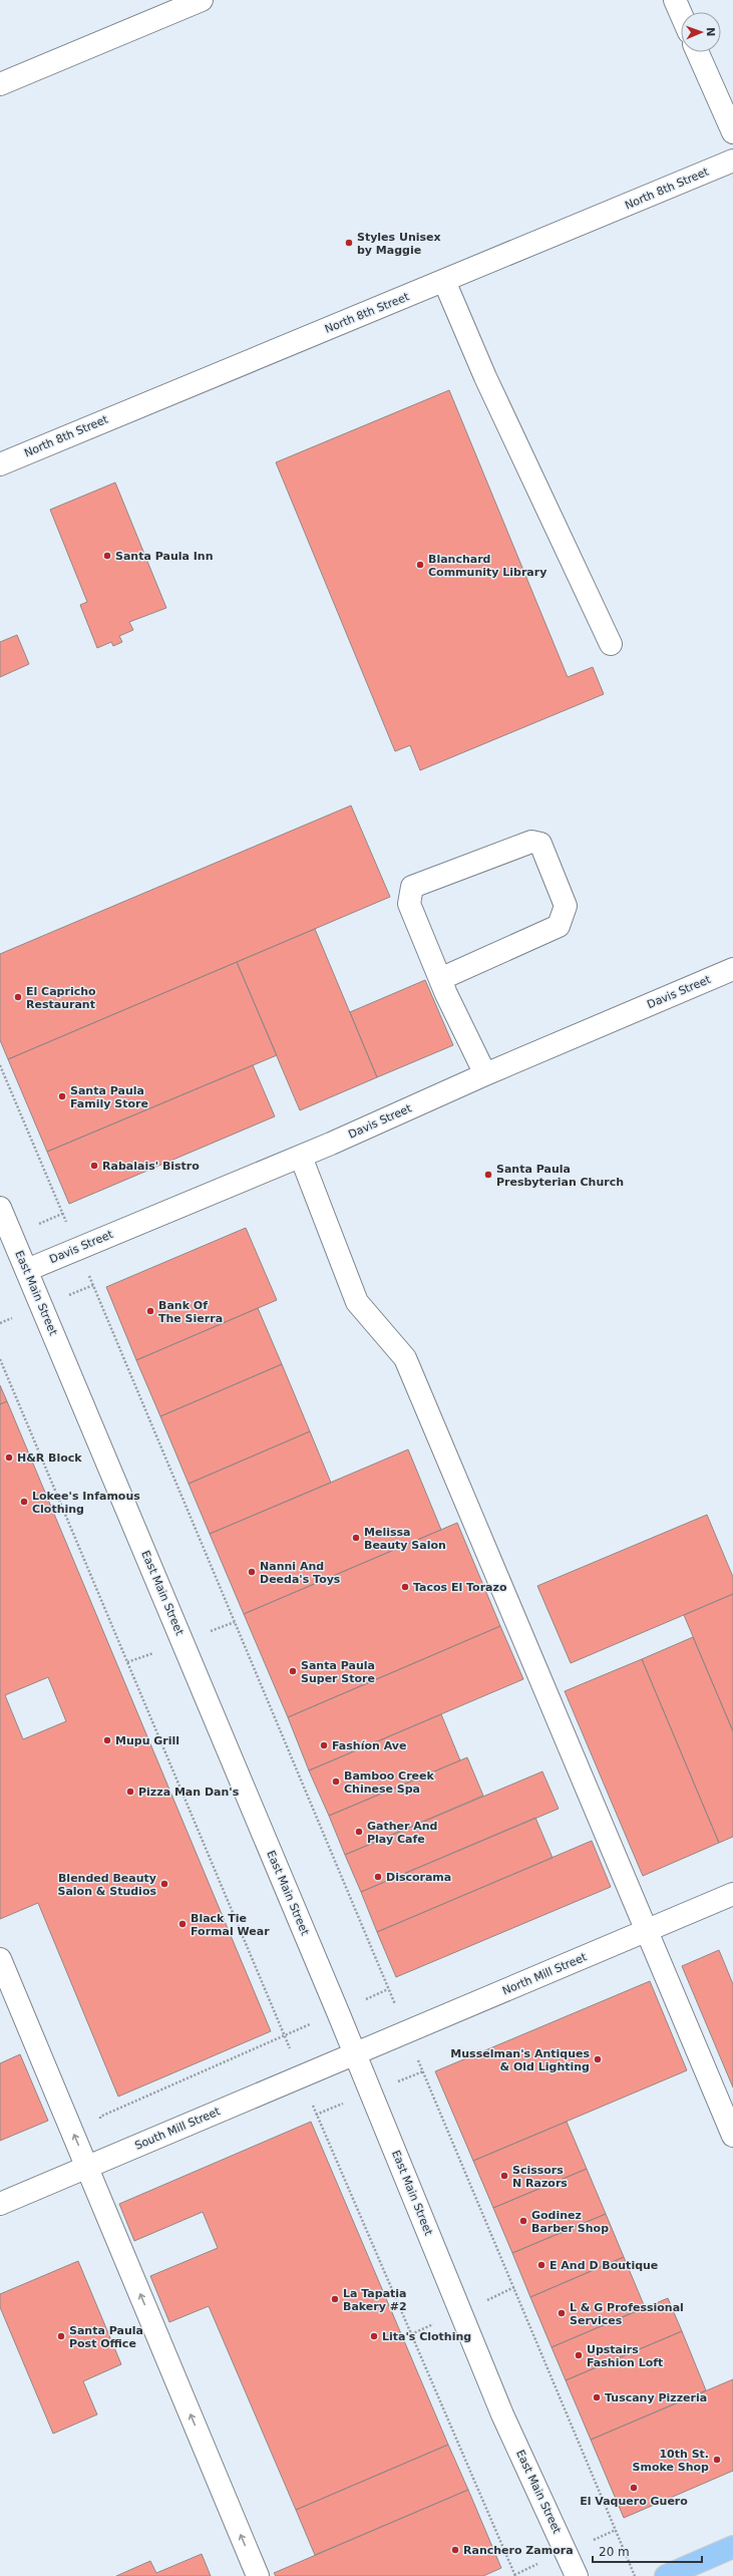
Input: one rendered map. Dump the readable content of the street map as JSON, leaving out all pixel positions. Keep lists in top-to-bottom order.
{
  "streets": {
    "street": [
      "North 8th Street",
      "Davis Street",
      "East Main Street",
      "North Mill Street",
      "South Mill Street"
    ]
  },
  "crossings": [
    ["Davis Street", "East Main Street"],
    ["East Main Street", "North Mill Street"],
    ["East Main Street", "South Mill Street"],
    ["North Mill Street", "South Mill Street"]
  ],
  "places": [
    "Styles Unisex by Maggie",
    "Santa Paula Inn",
    "Blanchard Community Library",
    "El Capricho Restaurant",
    "Santa Paula Family Store",
    "Rabalais' Bistro",
    "Santa Paula Presbyterian Church",
    "Bank Of The Sierra",
    "H&R Block",
    "Lokee's Infamous Clothing",
    "Melissa Beauty Salon",
    "Nanni And Deeda's Toys",
    "Tacos El Torazo",
    "Santa Paula Super Store",
    "Mupu Grill",
    "Fashíon Ave",
    "Bamboo Creek Chinese Spa",
    "Pizza Man Dan's",
    "Gather And Play Cafe",
    "Discorama",
    "Blended Beauty Salon & Studios",
    "Black Tie Formal Wear",
    "Musselman's Antiques & Old Lighting",
    "Scissors N Razors",
    "Godinez Barber Shop",
    "E And D Boutique",
    "La Tapatia Bakery #2",
    "L & G Professional Services",
    "Santa Paula Post Office",
    "Lita's Clothing",
    "Upstairs Fashion Loft",
    "Tuscany Pizzeria",
    "10th St. Smoke Shop",
    "El Vaquero Guero",
    "Ranchero Zamora"
  ],
  "scale_bar": "20 m",
  "north": "right"
}
